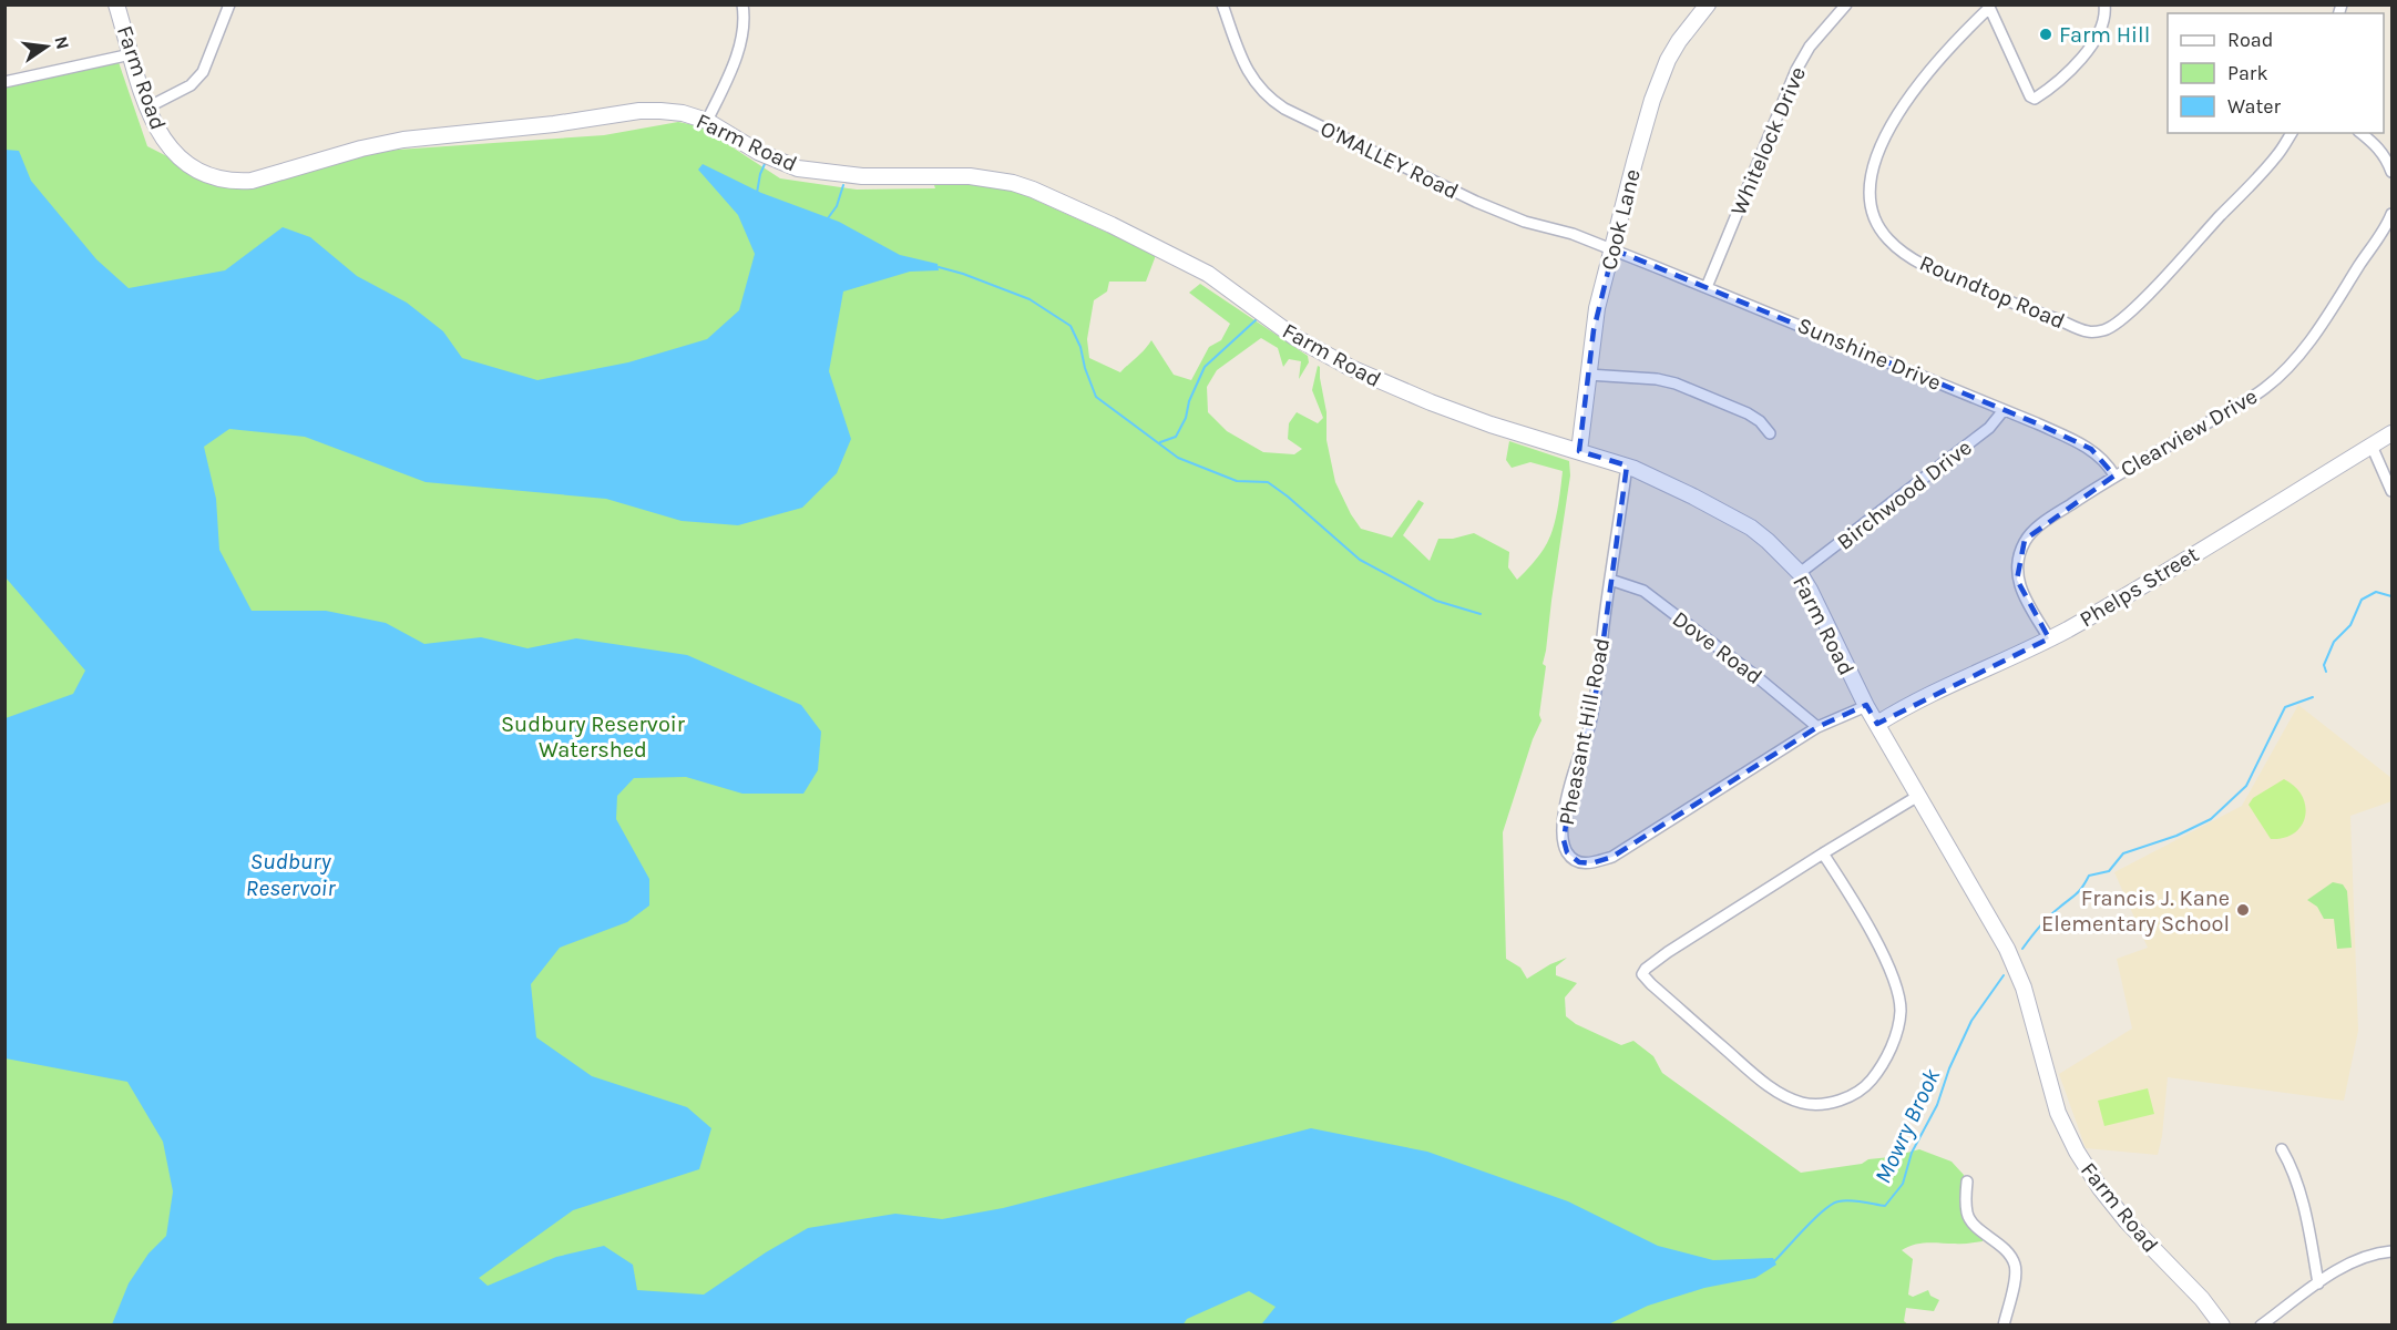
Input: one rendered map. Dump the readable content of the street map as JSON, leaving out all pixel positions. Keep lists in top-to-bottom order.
{
  "streets": {
    "street": [
      "Farm Road",
      "Whitelock Drive",
      "O'MALLEY Road",
      "Cook Lane",
      "Roundtop Road",
      "Sunshine Drive",
      "Clearview Drive",
      "Birchwood Drive",
      "Phelps Street",
      "Dove Road",
      "Pheasant Hill Road"
    ]
  },
  "crossings": [
    ["Farm Road", "Cook Lane"],
    ["Farm Road", "Birchwood Drive"],
    ["Farm Road", "Phelps Street"],
    ["Farm Road", "Pheasant Hill Road"],
    ["Whitelock Drive", "Sunshine Drive"],
    ["O'MALLEY Road", "Cook Lane"],
    ["O'MALLEY Road", "Sunshine Drive"],
    ["Cook Lane", "Sunshine Drive"],
    ["Sunshine Drive", "Clearview Drive"],
    ["Sunshine Drive", "Birchwood Drive"],
    ["Clearview Drive", "Phelps Street"],
    ["Dove Road", "Pheasant Hill Road"]
  ],
  "water": ["Sudbury Reservoir", "Mowry Brook"],
  "parks": ["Sudbury Reservoir Watershed"],
  "places": ["Farm Hill", "Francis J. Kane Elementary School"],
  "legend": ["Road", "Park", "Water"],
  "north": "right"
}
